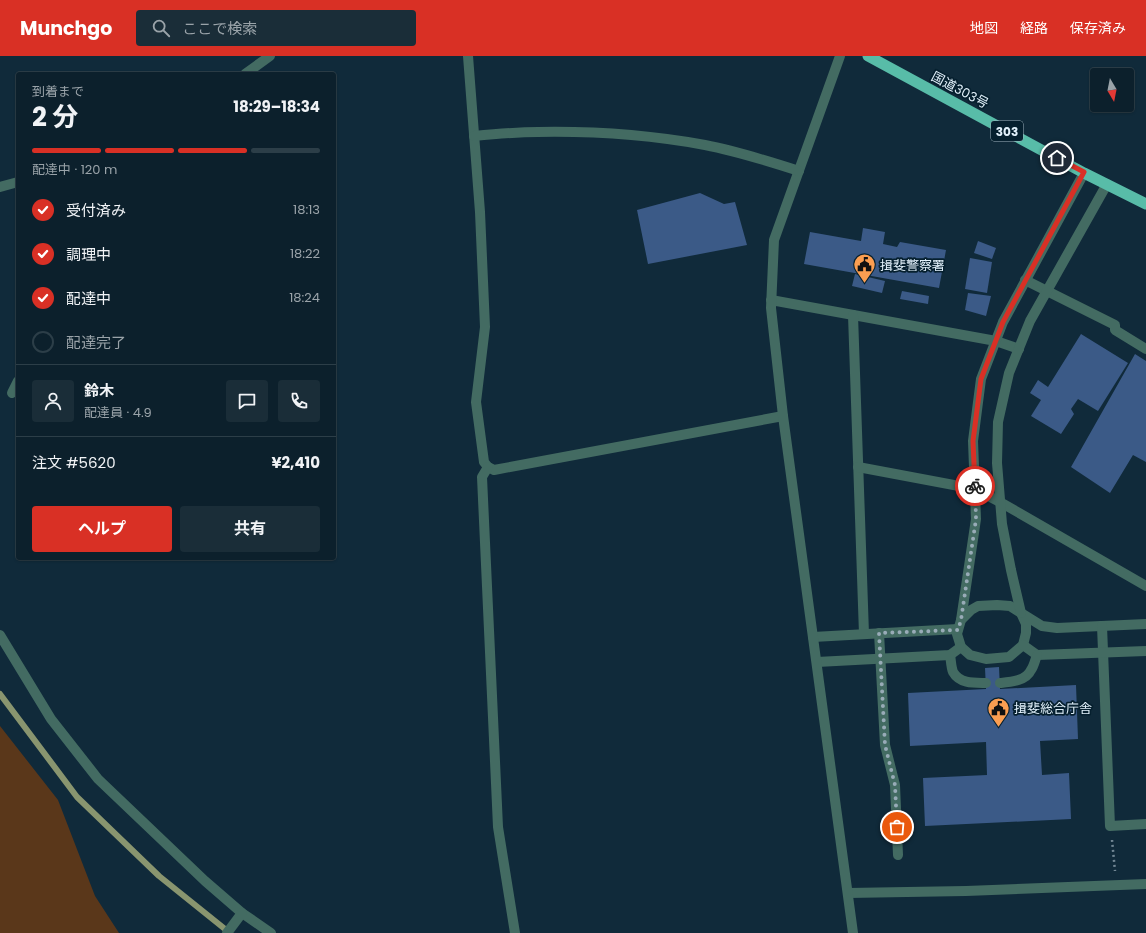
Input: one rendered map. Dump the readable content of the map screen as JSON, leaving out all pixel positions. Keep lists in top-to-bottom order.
{
  "streets": {
    "highway": ["国道303号", "303"]
  },
  "places": {
    "public building": ["揖斐警察署", "揖斐総合庁舎"]
  },
  "north": "bottom",
  "page": {
    "header": "Munchgo",
    "search": "ここで検索",
    "nav": ["地図", "経路", "保存済み"],
    "heading": ["2 分", "到着まで", "18:29–18:34"],
    "panel": [
      "鈴木",
      "配達員 · 4.9",
      "注文 #5620",
      "¥2,410"
    ],
    "bar": "配達中 · 120 m",
    "list": [
      ["受付済み", "18:13"],
      ["調理中", "18:22"],
      ["配達中", "18:24"],
      "配達完了"
    ],
    "buttons": ["ヘルプ", "共有"]
  }
}
